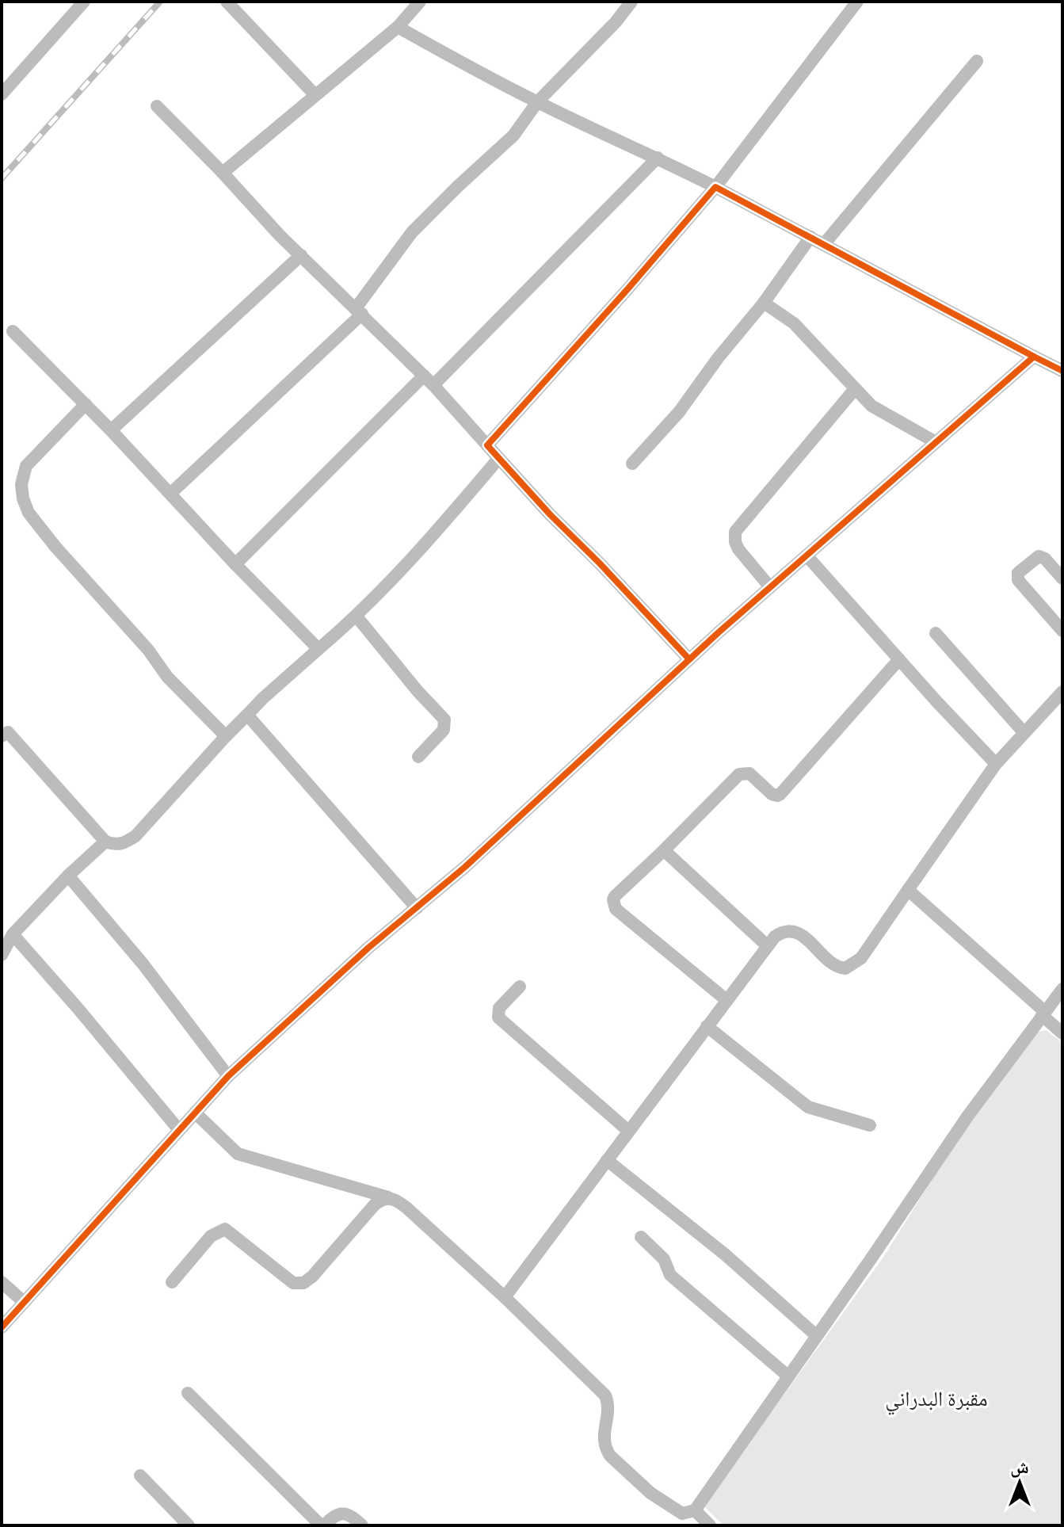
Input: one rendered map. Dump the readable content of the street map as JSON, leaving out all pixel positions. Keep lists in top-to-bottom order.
{
  "parks": ["مقبرة البدراني"],
  "north": "top"
}
